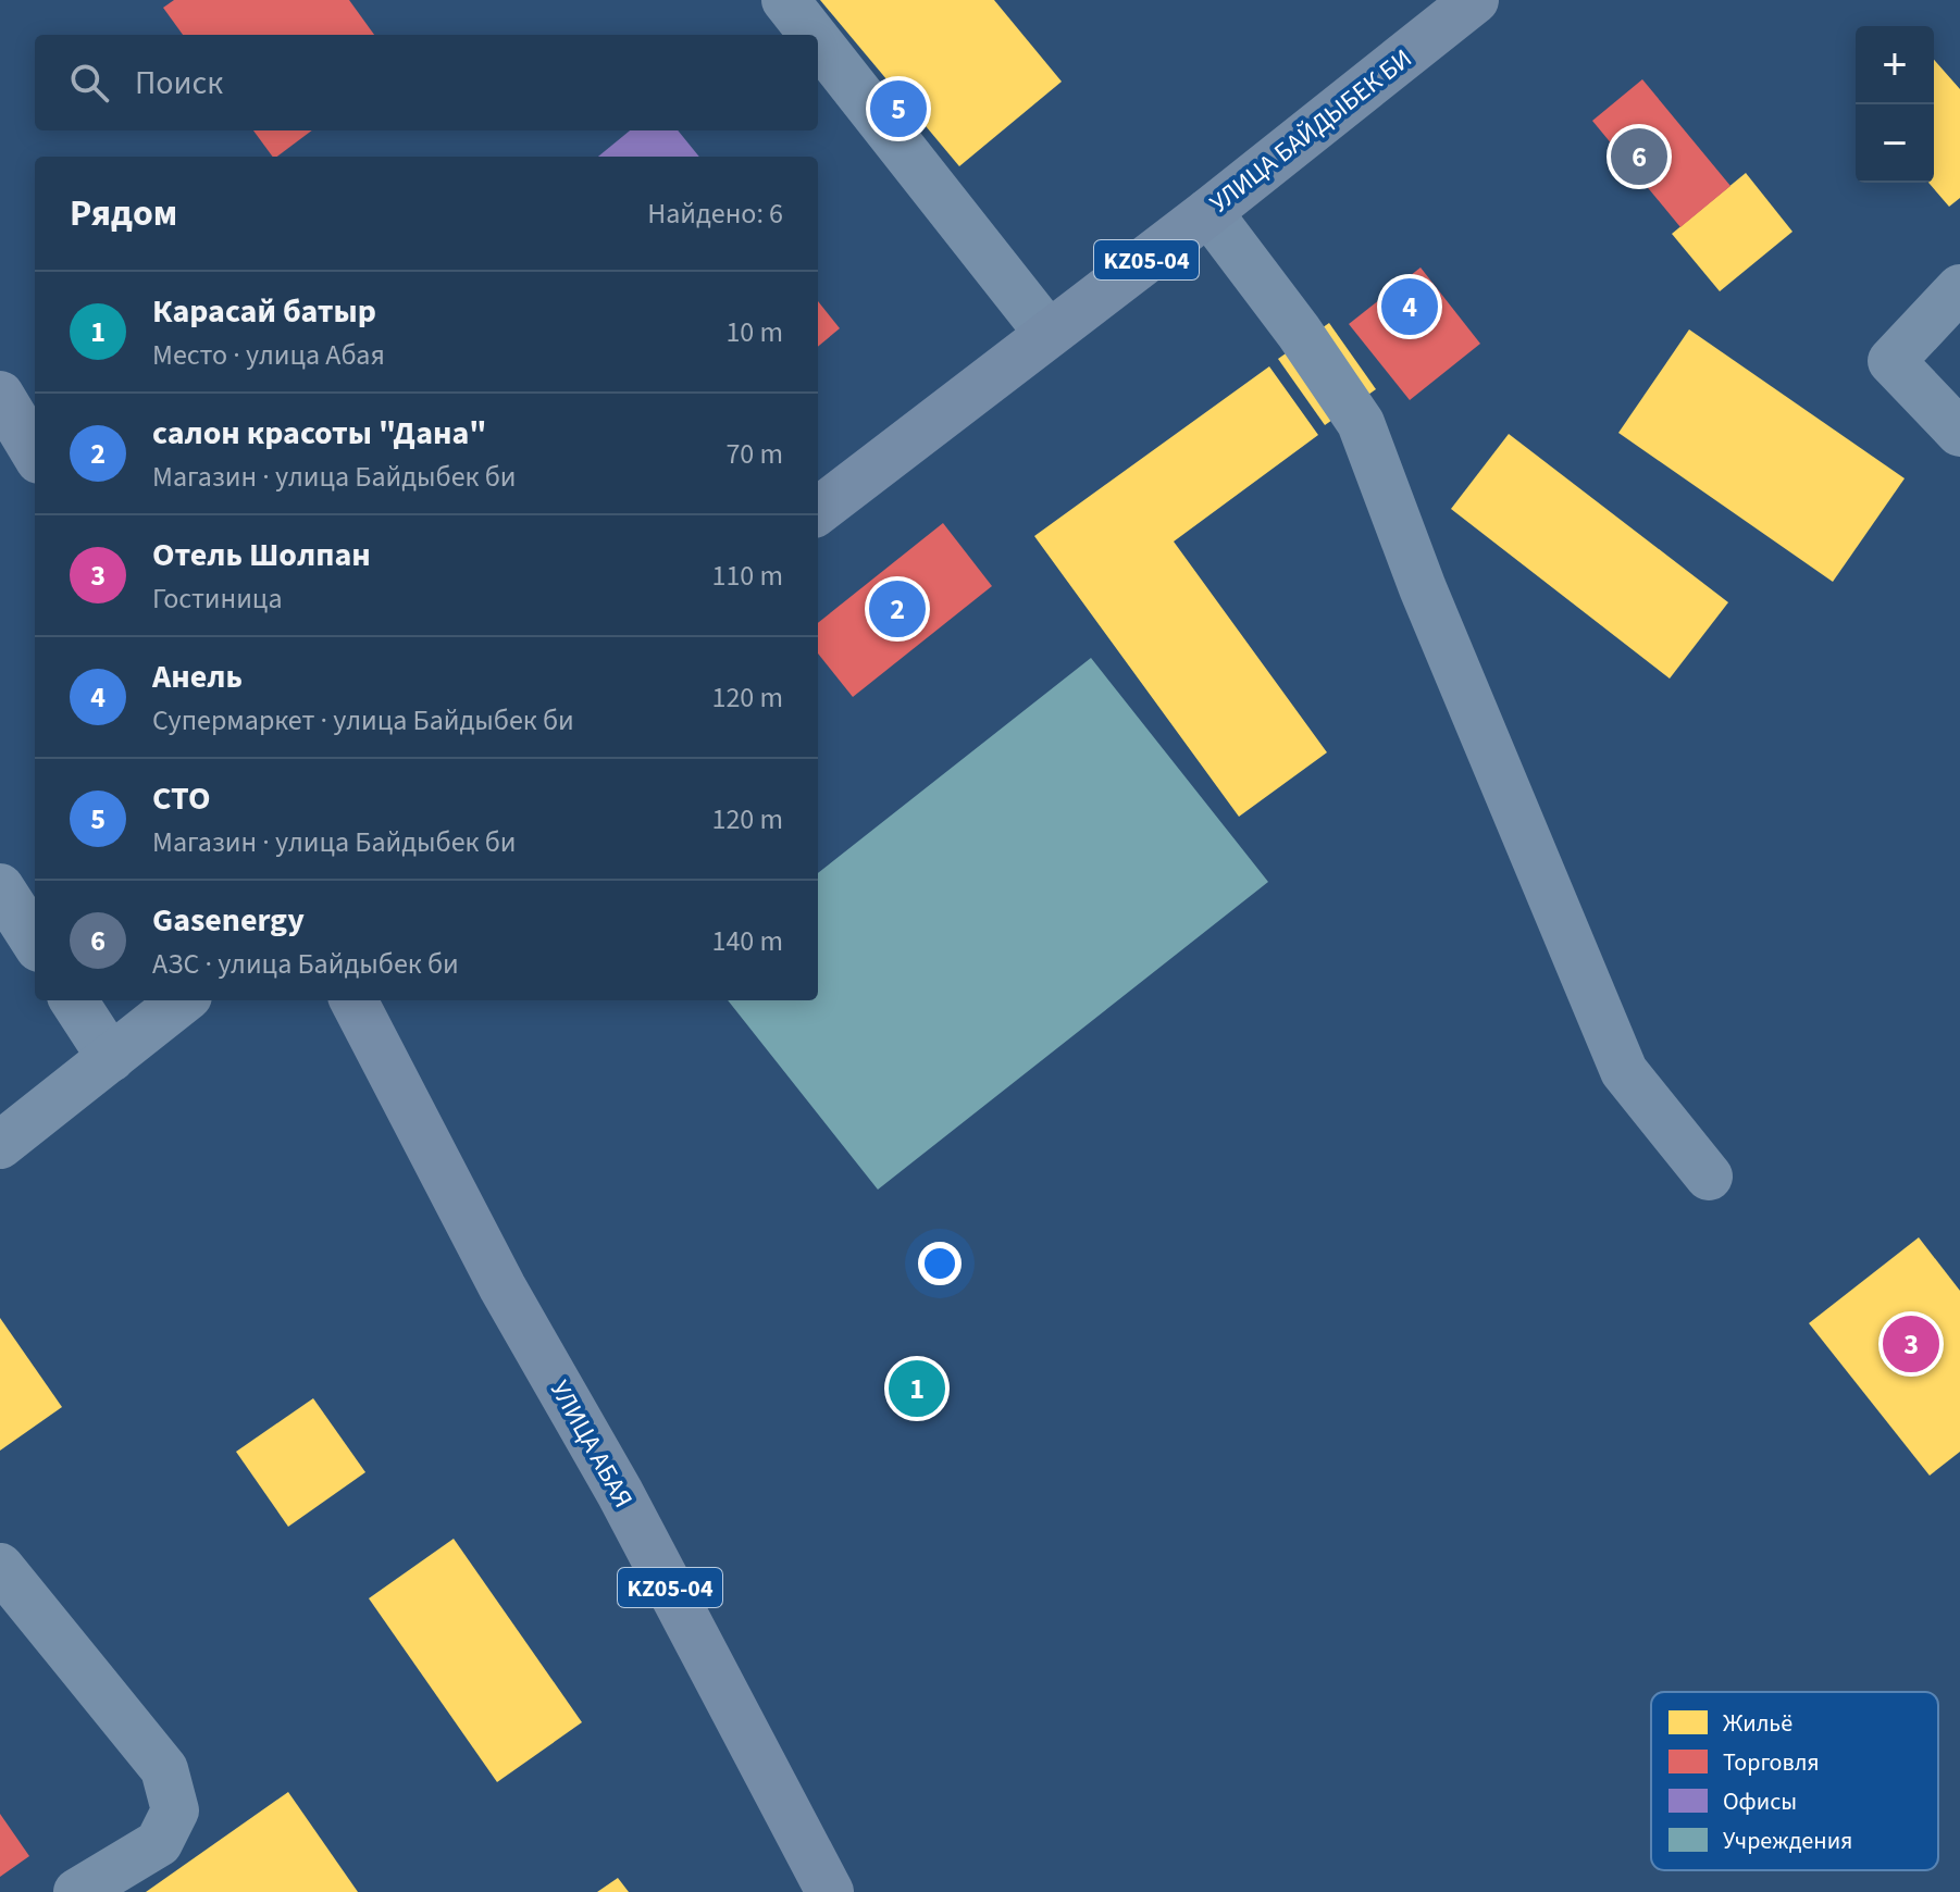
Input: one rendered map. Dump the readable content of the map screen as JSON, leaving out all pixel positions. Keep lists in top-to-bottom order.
{
  "streets": {
    "main road": ["УЛИЦА БАЙДЫБЕК БИ", "KZ05-04", "УЛИЦА АБАЯ"]
  },
  "legend": [
    "Жильё",
    "Торговля",
    "Офисы",
    "Учреждения"
  ],
  "page": {
    "map_buttons": ["+", "−"],
    "search": "Поиск",
    "pins": [
      "5",
      "6",
      "4",
      "2",
      "3",
      "1"
    ],
    "heading": ["Рядом", "Найдено: 6"],
    "list": [
      {
        "mark": "1",
        "name": "Карасай батыр",
        "note": "Место · улица Абая",
        "value": "10 m"
      },
      {
        "mark": "2",
        "name": "салон красоты \"Дана\"",
        "note": "Магазин · улица Байдыбек би",
        "value": "70 m"
      },
      {
        "mark": "3",
        "name": "Отель Шолпан",
        "note": "Гостиница",
        "value": "110 m"
      },
      {
        "mark": "4",
        "name": "Анель",
        "note": "Супермаркет · улица Байдыбек би",
        "value": "120 m"
      },
      {
        "mark": "5",
        "name": "СТО",
        "note": "Магазин · улица Байдыбек би",
        "value": "120 m"
      },
      {
        "mark": "6",
        "name": "Gasenergy",
        "note": "АЗС · улица Байдыбек би",
        "value": "140 m"
      }
    ]
  }
}
